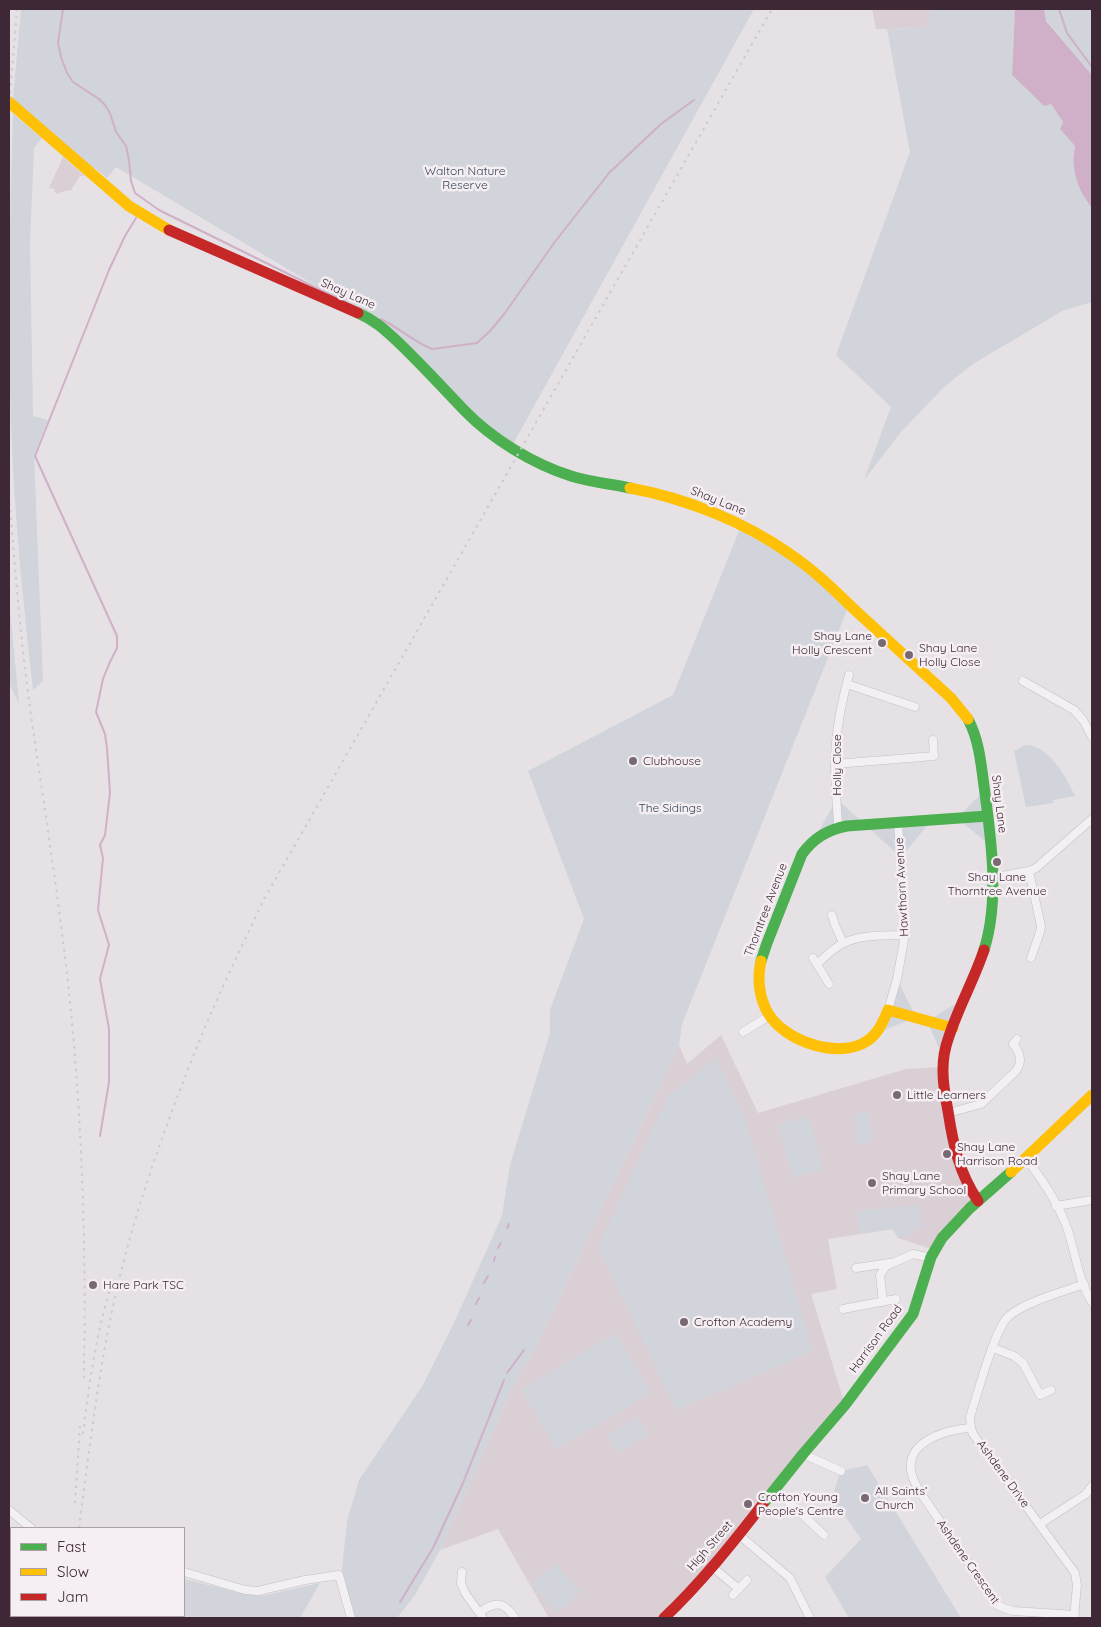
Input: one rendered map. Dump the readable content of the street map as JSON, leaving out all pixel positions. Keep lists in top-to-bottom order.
{
  "streets": {
    "main road": [
      "Shay Lane",
      "Thorntree Avenue",
      "Harrison Road",
      "High Street"
    ],
    "street": [
      "Holly Close",
      "Hawthorn Avenue",
      "Ashdene Drive",
      "Ashdene Crescent"
    ]
  },
  "crossings": [
    ["Shay Lane", "Thorntree Avenue"],
    ["Shay Lane", "Harrison Road"],
    ["Holly Close", "Thorntree Avenue"],
    ["Hawthorn Avenue", "Thorntree Avenue"],
    ["Harrison Road", "High Street"],
    ["Ashdene Drive", "Ashdene Crescent"]
  ],
  "parks": ["Walton Nature Reserve", "The Sidings"],
  "places": [
    "Shay Lane Holly Crescent",
    "Shay Lane Holly Close",
    "Clubhouse",
    "Shay Lane Thorntree Avenue",
    "Little Learners",
    "Shay Lane Harrison Road",
    "Shay Lane Primary School",
    "Hare Park TSC",
    "Crofton Academy",
    "All Saints’ Church",
    "Crofton Young People's Centre"
  ],
  "legend": ["Fast", "Slow", "Jam"]
}
